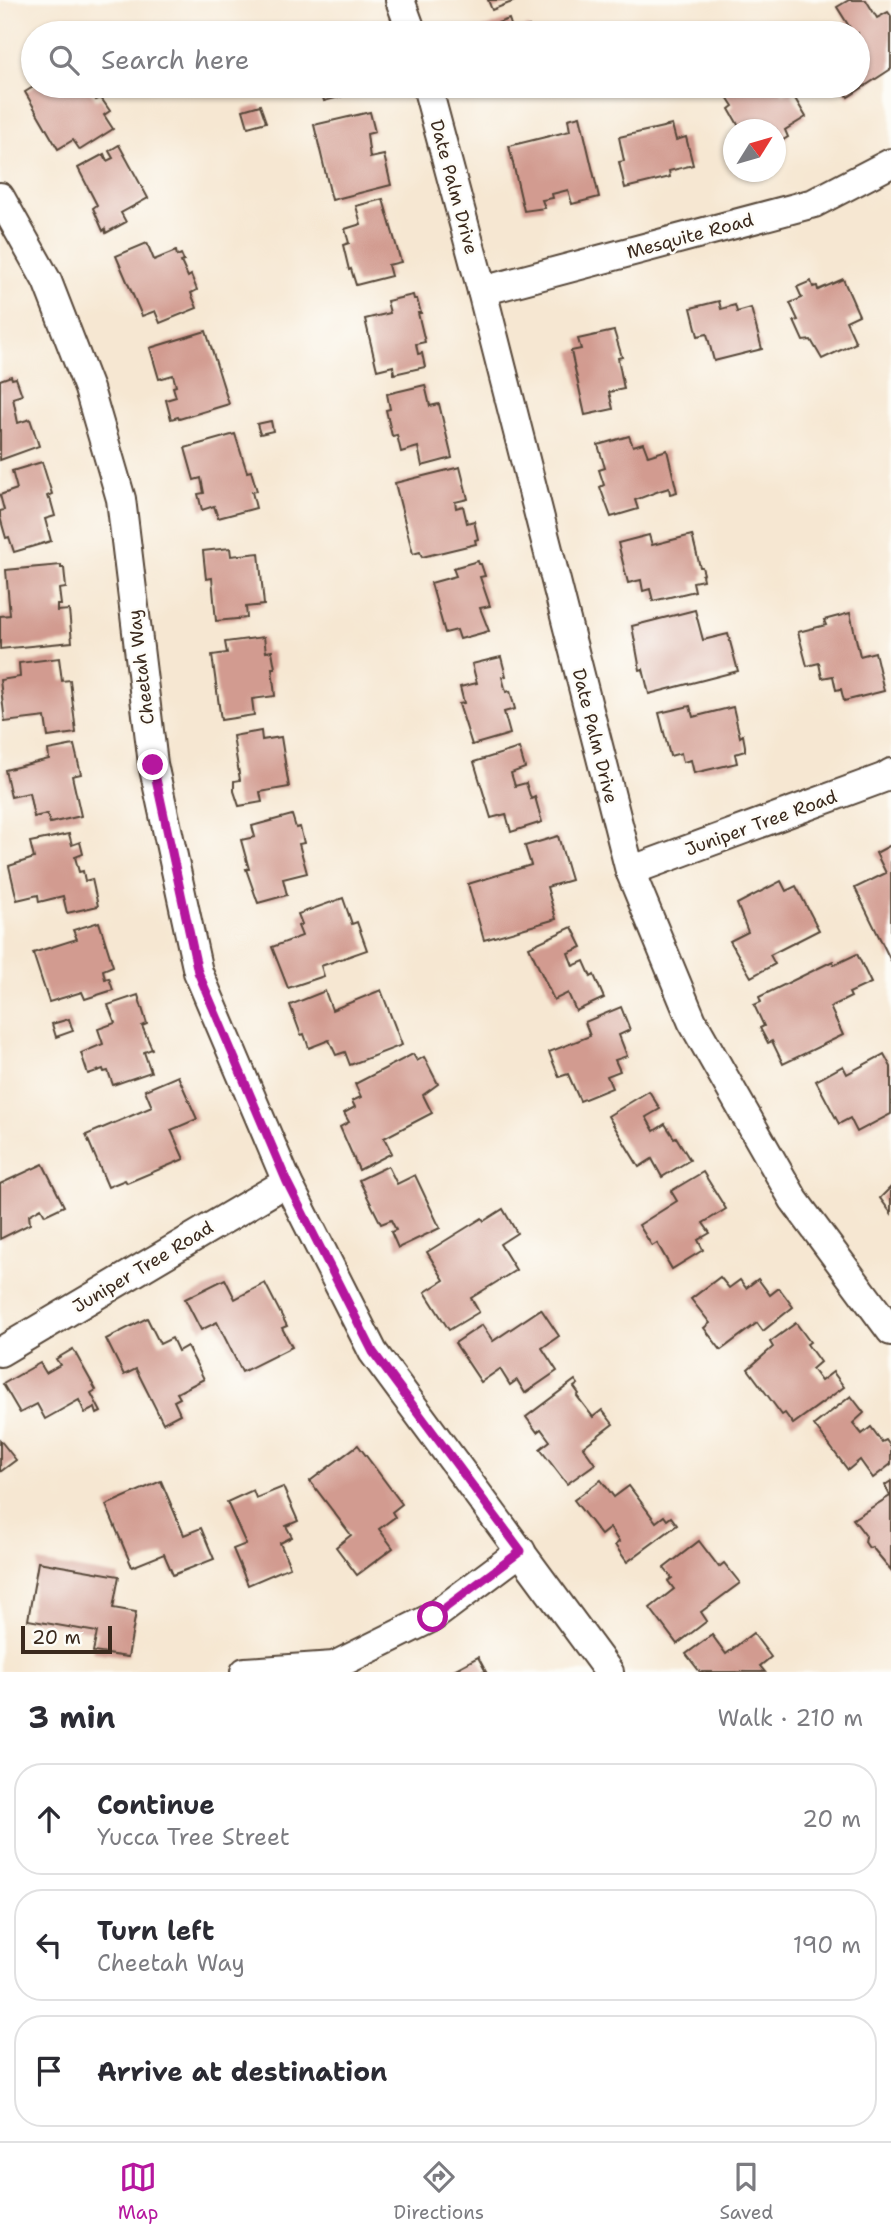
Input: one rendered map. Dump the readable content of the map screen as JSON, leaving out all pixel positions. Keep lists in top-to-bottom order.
{
  "streets": {
    "street": [
      "Date Palm Drive",
      "Mesquite Road",
      "Cheetah Way",
      "Juniper Tree Road"
    ]
  },
  "crossings": [
    ["Date Palm Drive", "Mesquite Road"],
    ["Date Palm Drive", "Juniper Tree Road"],
    ["Cheetah Way", "Juniper Tree Road"]
  ],
  "scale_bar": "20 m",
  "north": "top right",
  "page": {
    "search": "Search here",
    "scale": "20 m",
    "heading": ["3 min", "Walk · 210 m"],
    "list": [
      ["Continue", "Yucca Tree Street", "20 m"],
      ["Turn left", "Cheetah Way", "190 m"],
      "Arrive at destination"
    ],
    "nav": ["Map", "Directions", "Saved"]
  }
}
